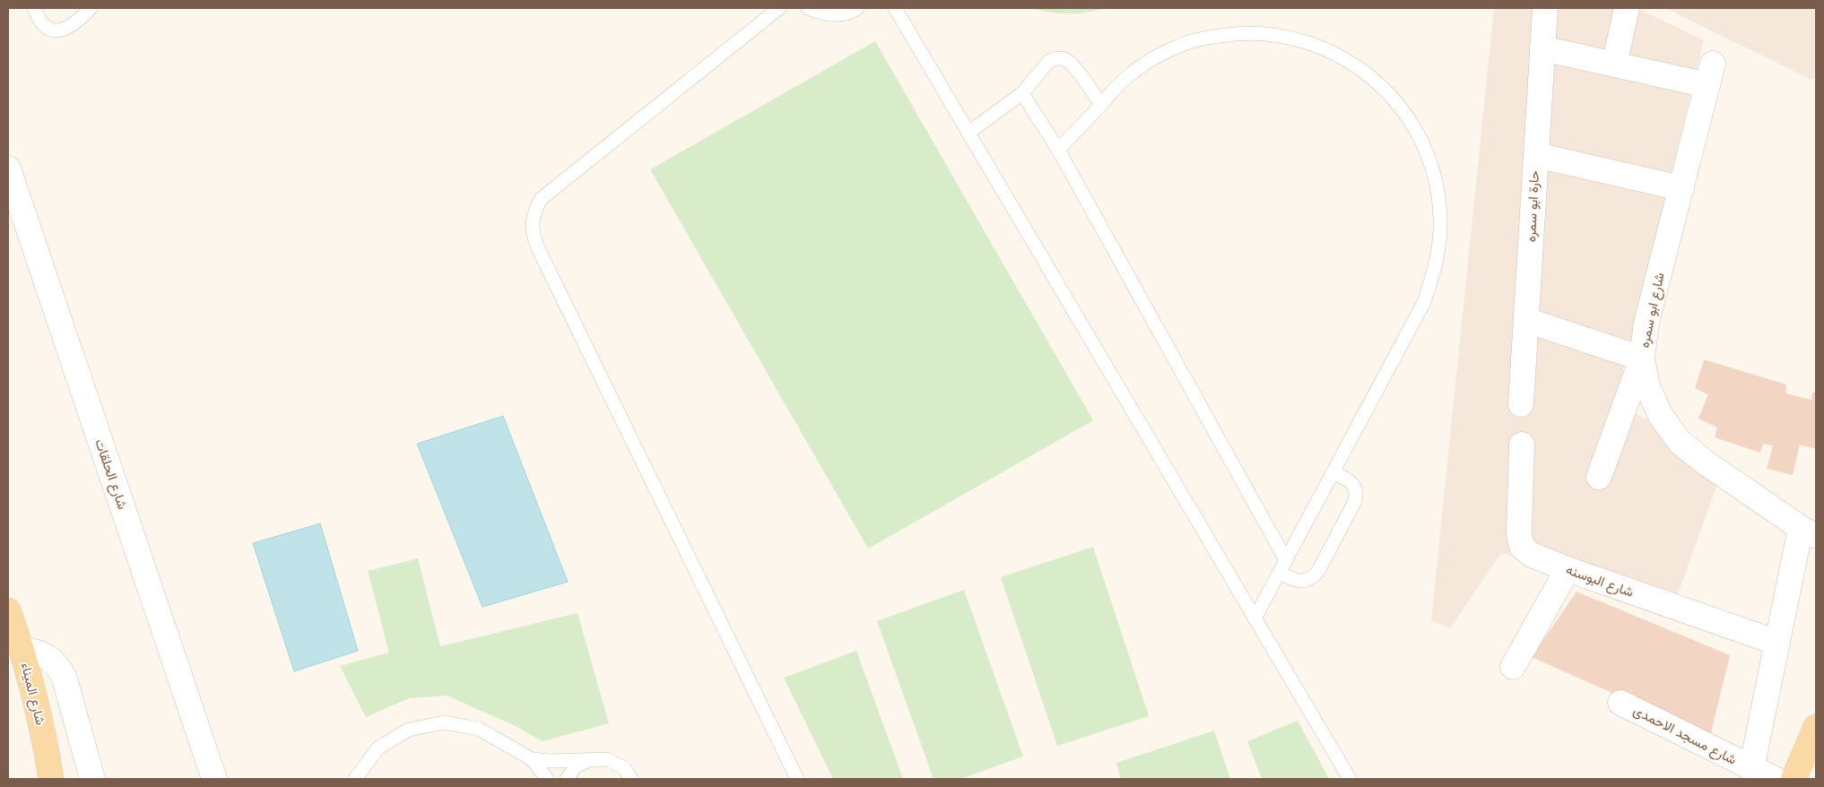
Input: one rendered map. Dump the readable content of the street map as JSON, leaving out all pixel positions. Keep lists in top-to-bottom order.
{
  "streets": {
    "main road": ["شارع الميناء"],
    "street": [
      "حارة ابو سمره",
      "شارع ابو سمره",
      "شارع الحلقات",
      "شارع البوسنه",
      "شارع مسجد الاحمدى"
    ]
  }
}
